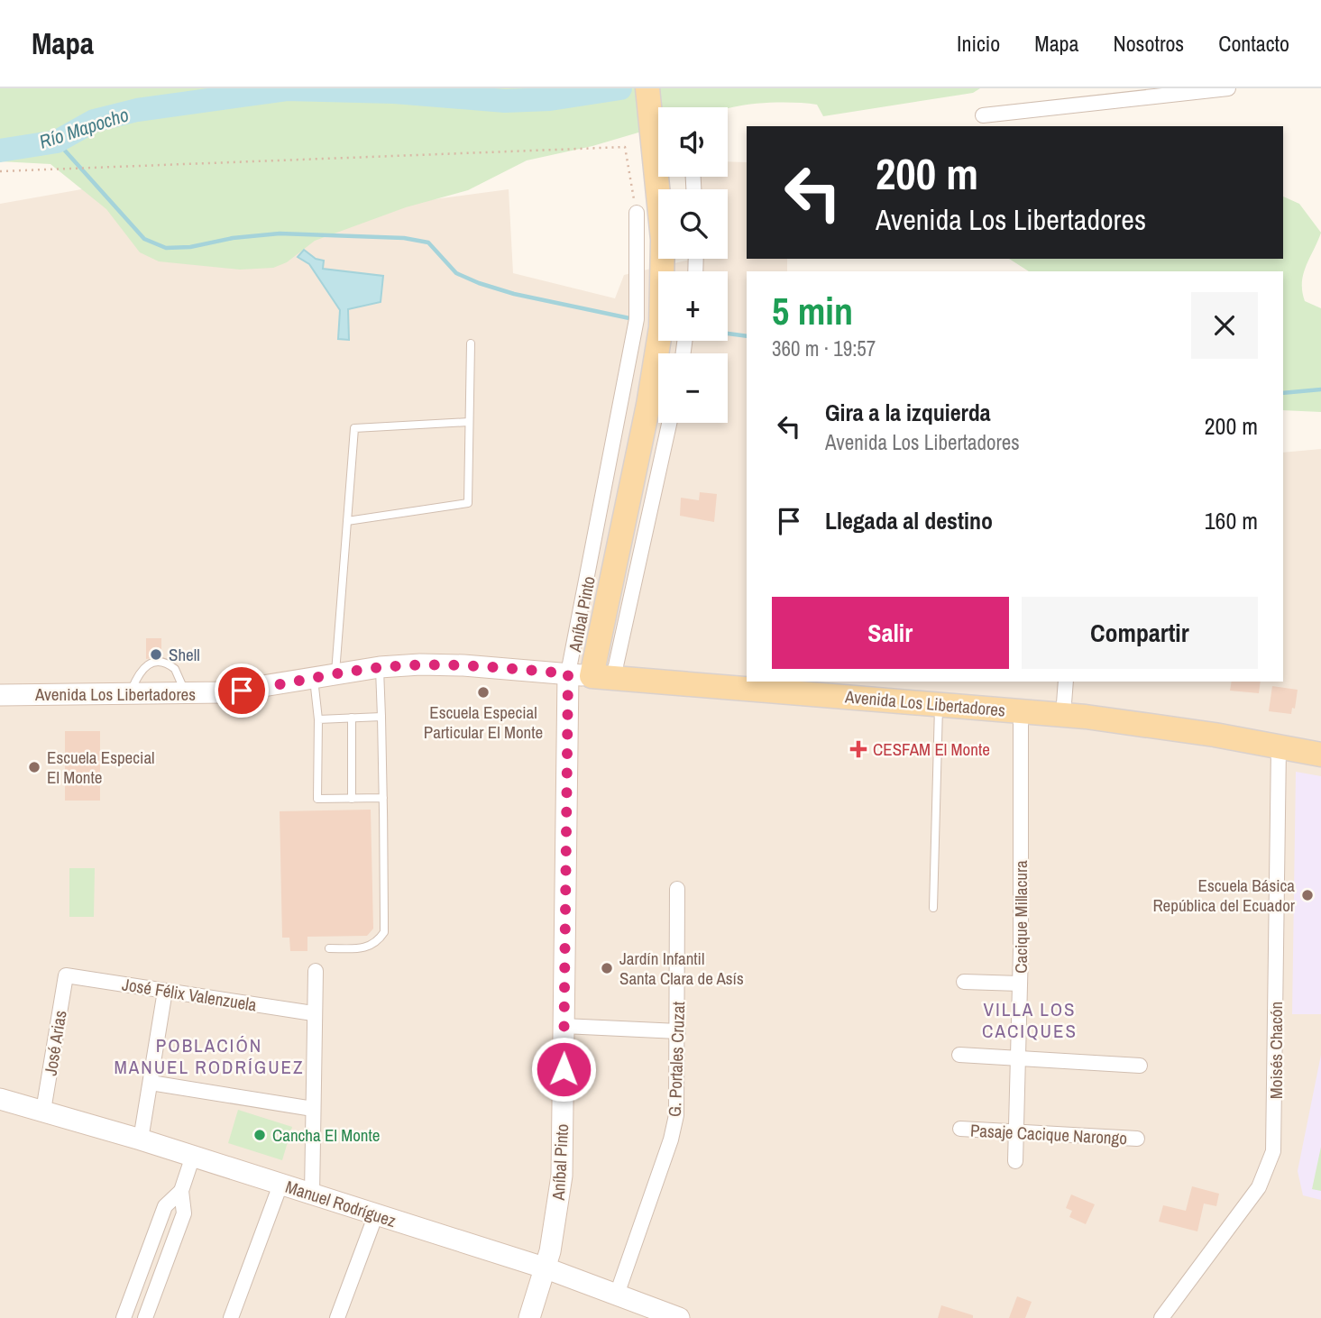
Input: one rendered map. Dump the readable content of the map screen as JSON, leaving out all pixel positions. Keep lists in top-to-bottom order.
{
  "streets": {
    "main road": ["Aníbal Pinto", "Avenida Los Libertadores"],
    "street": [
      "Cacique Millacura",
      "José Félix Valenzuela",
      "José Arias",
      "Moisés Chacón",
      "G. Portales Cruzat",
      "Pasaje Cacique Narongo",
      "Manuel Rodríguez"
    ]
  },
  "crossings": [
    ["Aníbal Pinto", "Avenida Los Libertadores"],
    ["Aníbal Pinto", "Manuel Rodríguez"],
    ["Avenida Los Libertadores", "Cacique Millacura"],
    ["Avenida Los Libertadores", "Moisés Chacón"],
    ["Cacique Millacura", "Pasaje Cacique Narongo"],
    ["José Félix Valenzuela", "José Arias"],
    ["José Arias", "Manuel Rodríguez"],
    ["G. Portales Cruzat", "Manuel Rodríguez"]
  ],
  "districts": ["VILLA LOS CACIQUES", "POBLACIÓN MANUEL RODRÍGUEZ"],
  "water": ["Río Mapocho"],
  "places": {
    "other": [
      "Shell",
      "Escuela Especial Particular El Monte",
      "Escuela Especial El Monte",
      "Escuela Básica República del Ecuador",
      "Jardín Infantil Santa Clara de Asís",
      "Cancha El Monte"
    ],
    "health": ["CESFAM El Monte"]
  },
  "page": {
    "header": "Mapa",
    "nav": [
      "Inicio",
      "Mapa",
      "Nosotros",
      "Contacto"
    ],
    "map_buttons": ["+", "−"],
    "turn": ["200 m", "Avenida Los Libertadores"],
    "heading": ["5 min", "360 m · 19:57"],
    "list": [
      {
        "name": "Gira a la izquierda",
        "note": "Avenida Los Libertadores",
        "value": "200 m"
      },
      {
        "name": "Llegada al destino",
        "value": "160 m"
      }
    ],
    "buttons": ["Salir", "Compartir"]
  }
}
